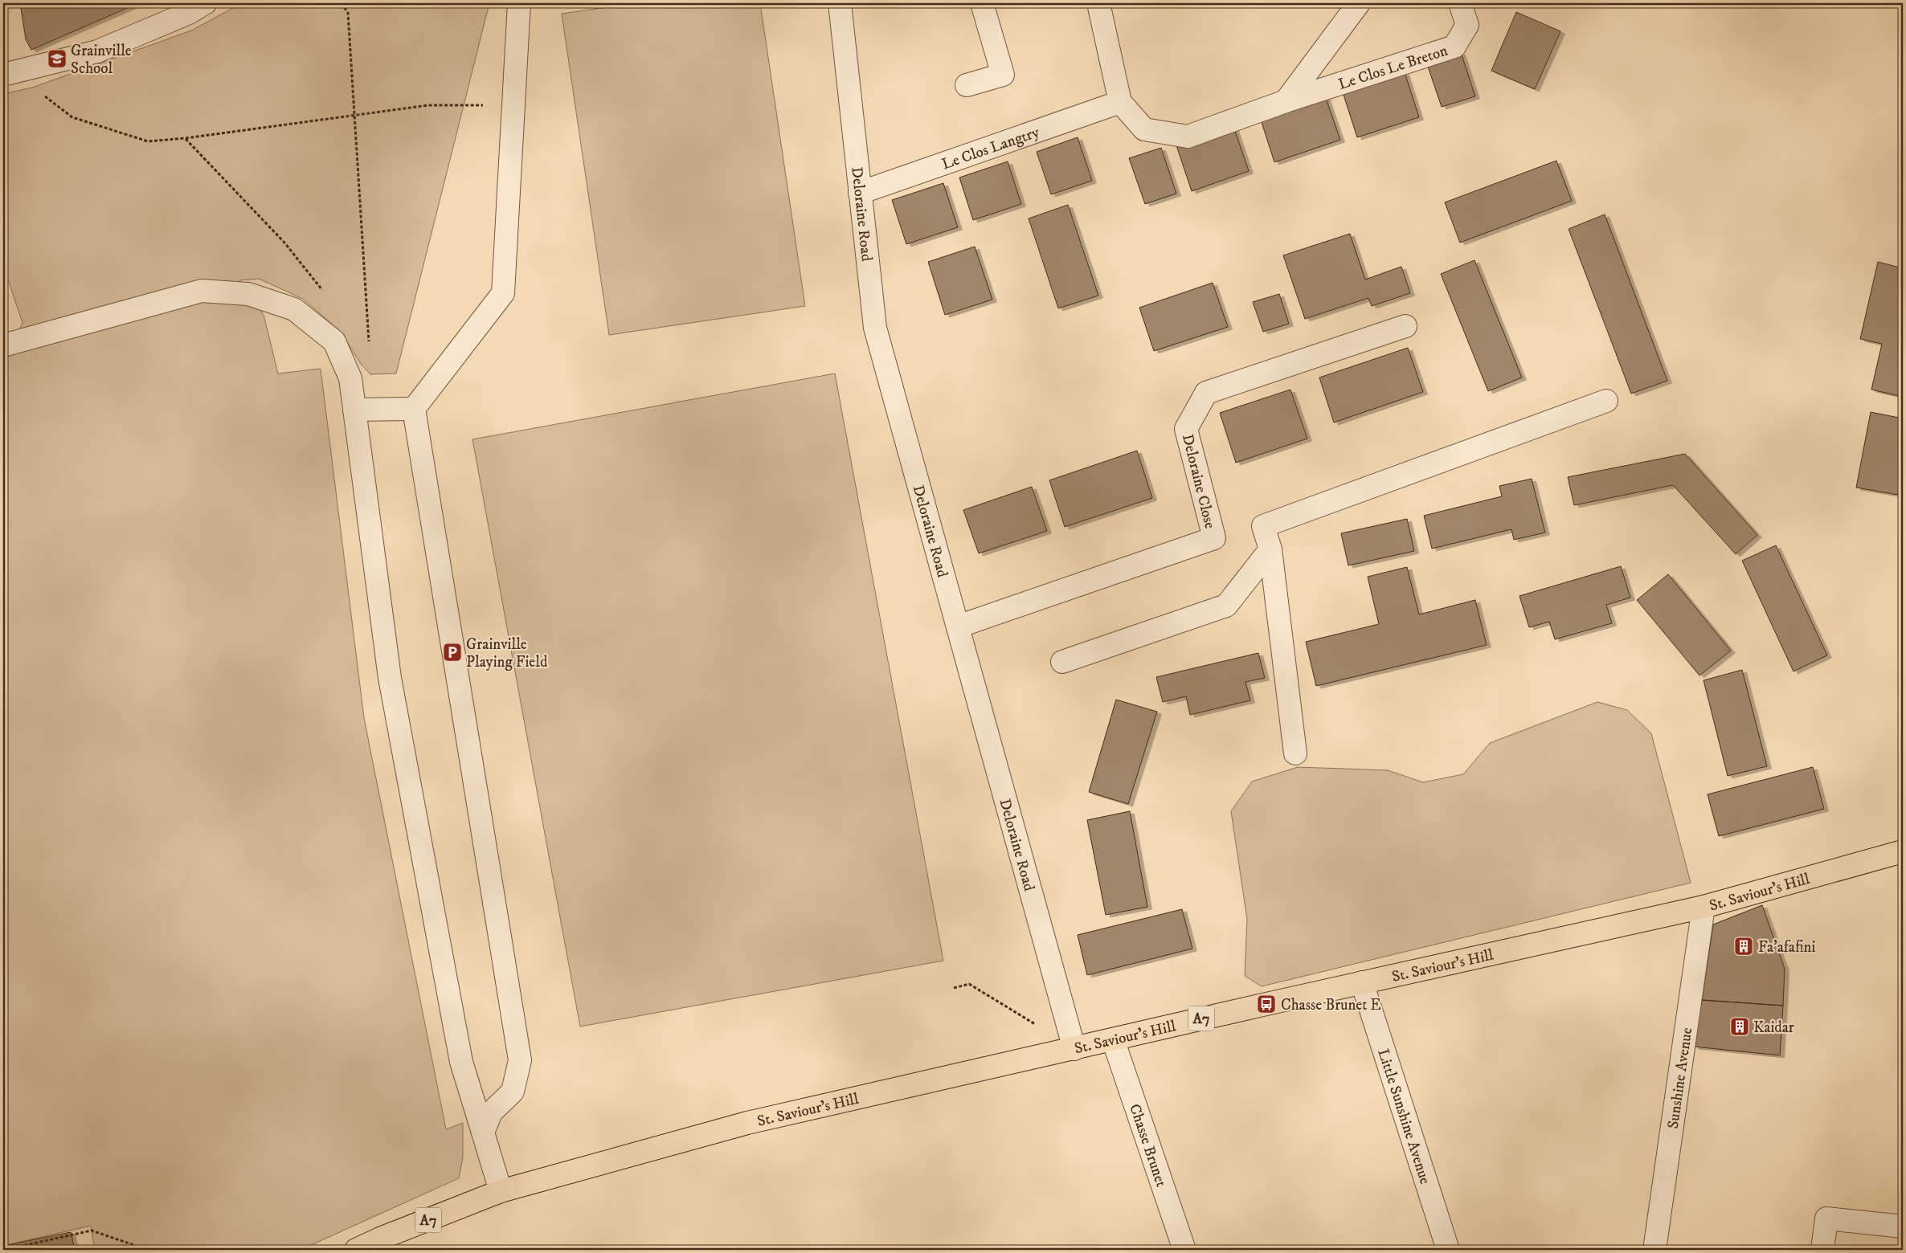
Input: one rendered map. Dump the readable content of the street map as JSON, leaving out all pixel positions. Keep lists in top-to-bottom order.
{
  "streets": {
    "main road": ["St. Saviour's Hill", "A7"],
    "street": [
      "Le Clos Le Breton",
      "Le Clos Langtry",
      "Deloraine Road",
      "Deloraine Close",
      "Sunshine Avenue",
      "Little Sunshine Avenue",
      "Chasse Brunet"
    ]
  },
  "crossings": [
    ["Le Clos Le Breton", "Le Clos Langtry"],
    ["Le Clos Langtry", "Deloraine Road"],
    ["Deloraine Road", "Deloraine Close"],
    ["Deloraine Road", "St. Saviour's Hill"],
    ["St. Saviour's Hill", "Sunshine Avenue"],
    ["St. Saviour's Hill", "Little Sunshine Avenue"],
    ["St. Saviour's Hill", "Chasse Brunet"]
  ],
  "places": {
    "school or university": ["Grainville School"],
    "parking": ["Grainville Playing Field"],
    "building": ["Fa'afafini", "Kaidar"],
    "bus stop": ["Chasse Brunet E"]
  }
}
